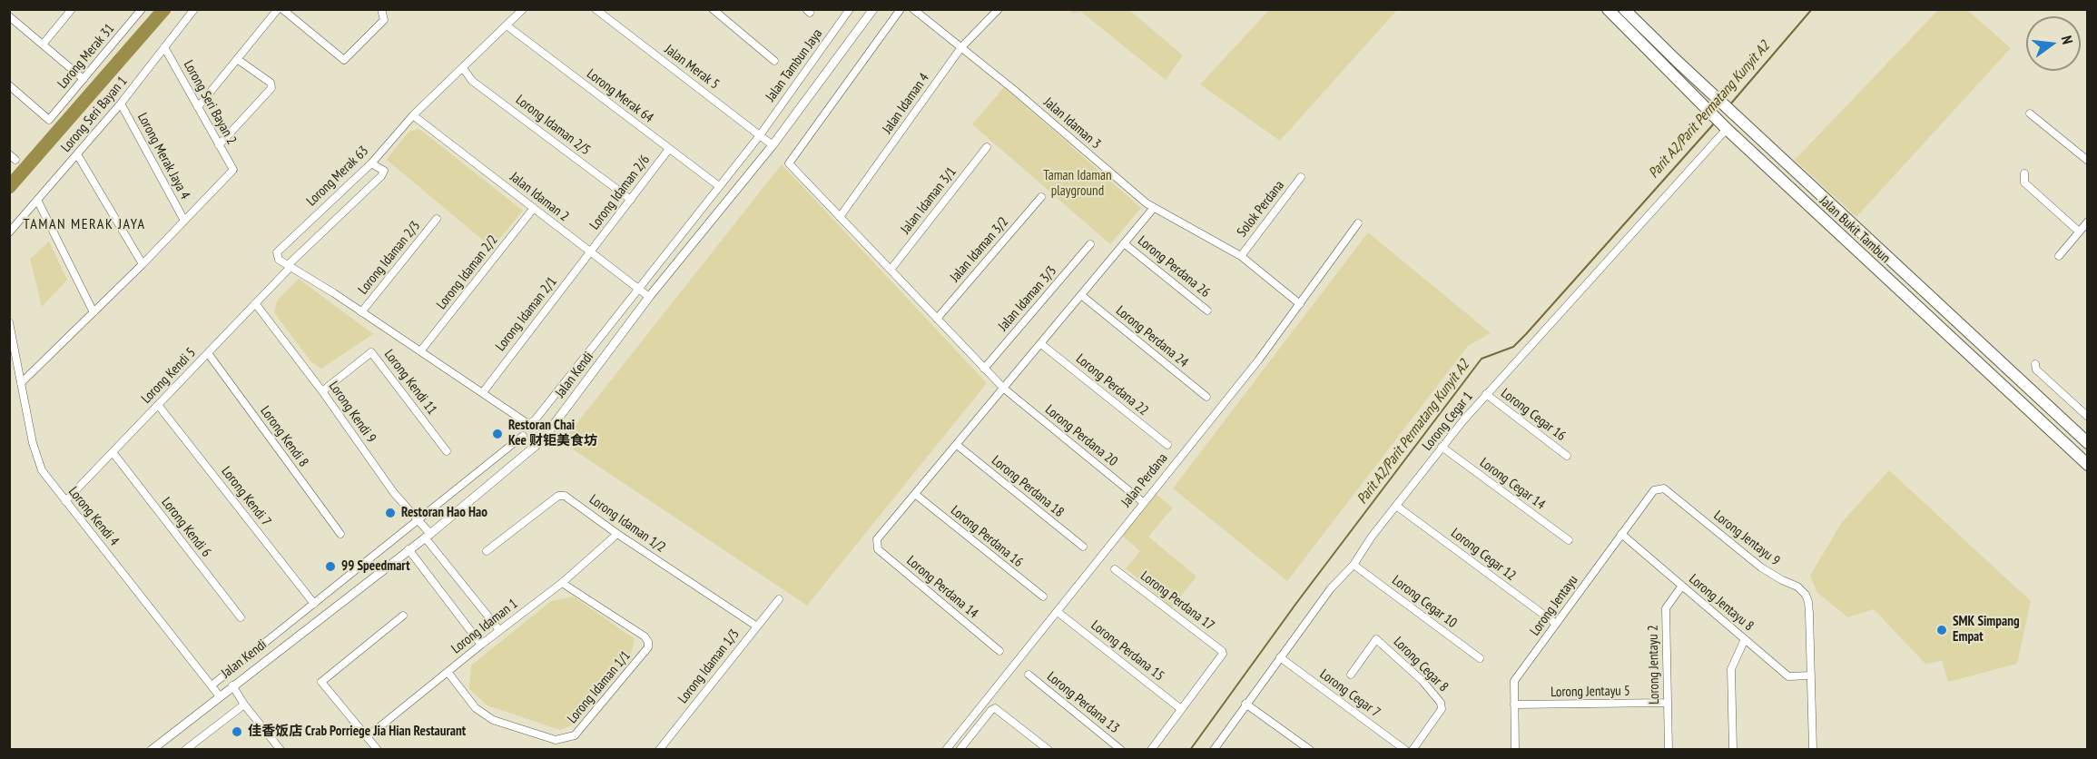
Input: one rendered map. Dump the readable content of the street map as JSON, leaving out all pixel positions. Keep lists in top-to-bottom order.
{
  "streets": {
    "main road": ["Jalan Bukit Tambun"],
    "street": [
      "Lorong Merak 31",
      "Jalan Tambun Jaya",
      "Jalan Merak 5",
      "Lorong Merak 64",
      "Lorong Seri Bayan 2",
      "Jalan Idaman 4",
      "Lorong Seri Bayan 1",
      "Jalan Idaman 3",
      "Lorong Idaman 2/5",
      "Lorong Merak Jaya 4",
      "Lorong Merak 63",
      "Lorong Idaman 2/6",
      "Jalan Idaman 2",
      "Jalan Idaman 3/1",
      "Solok Perdana",
      "Jalan Idaman 3/2",
      "Lorong Idaman 2/3",
      "Lorong Perdana 26",
      "Lorong Idaman 2/2",
      "Jalan Idaman 3/3",
      "Lorong Idaman 2/1",
      "Lorong Perdana 24",
      "Jalan Kendi",
      "Lorong Kendi 5",
      "Lorong Kendi 11",
      "Lorong Perdana 22",
      "Lorong Kendi 9",
      "Lorong Cegar 16",
      "Lorong Cegar 1",
      "Lorong Perdana 20",
      "Lorong Kendi 8",
      "Jalan Perdana",
      "Lorong Cegar 14",
      "Lorong Perdana 18",
      "Lorong Kendi 7",
      "Lorong Kendi 4",
      "Lorong Idaman 1/2",
      "Lorong Kendi 6",
      "Lorong Perdana 16",
      "Lorong Jentayu 9",
      "Lorong Cegar 12",
      "Lorong Perdana 14",
      "Lorong Perdana 17",
      "Lorong Cegar 10",
      "Lorong Jentayu 8",
      "Lorong Jentayu",
      "Lorong Idaman 1",
      "Lorong Perdana 15",
      "Lorong Cegar 8",
      "Lorong Jentayu 2",
      "Lorong Idaman 1/3",
      "Lorong Idaman 1/1",
      "Lorong Jentayu 5",
      "Lorong Cegar 7",
      "Lorong Perdana 13"
    ]
  },
  "crossings": [
    ["Jalan Tambun Jaya", "Jalan Merak 5"],
    ["Jalan Tambun Jaya", "Jalan Kendi"],
    ["Jalan Merak 5", "Jalan Kendi"],
    ["Lorong Merak 64", "Lorong Merak 63"],
    ["Lorong Merak 64", "Lorong Idaman 2/6"],
    ["Lorong Merak 64", "Jalan Kendi"],
    ["Lorong Seri Bayan 2", "Lorong Seri Bayan 1"],
    ["Lorong Seri Bayan 2", "Lorong Merak Jaya 4"],
    ["Jalan Idaman 4", "Jalan Idaman 3"],
    ["Jalan Idaman 4", "Lorong Perdana 20"],
    ["Lorong Seri Bayan 1", "Lorong Merak Jaya 4"],
    ["Jalan Idaman 3", "Solok Perdana"],
    ["Jalan Idaman 3", "Jalan Perdana"],
    ["Lorong Idaman 2/5", "Lorong Merak 63"],
    ["Lorong Idaman 2/5", "Lorong Idaman 2/6"],
    ["Lorong Merak 63", "Jalan Idaman 2"],
    ["Lorong Merak 63", "Lorong Kendi 5"],
    ["Lorong Idaman 2/6", "Jalan Idaman 2"],
    ["Lorong Idaman 2/6", "Lorong Idaman 2/1"],
    ["Jalan Idaman 2", "Lorong Idaman 2/2"],
    ["Jalan Idaman 2", "Lorong Idaman 2/1"],
    ["Jalan Idaman 2", "Jalan Kendi"],
    ["Jalan Idaman 3/1", "Lorong Perdana 20"],
    ["Jalan Bukit Tambun", "Lorong Cegar 1"],
    ["Jalan Idaman 3/2", "Lorong Perdana 20"],
    ["Jalan Idaman 3/3", "Lorong Perdana 20"],
    ["Lorong Idaman 2/1", "Jalan Kendi"],
    ["Jalan Kendi", "Lorong Kendi 9"],
    ["Jalan Kendi", "Lorong Kendi 7"],
    ["Jalan Kendi", "Lorong Kendi 4"],
    ["Lorong Kendi 5", "Lorong Kendi 9"],
    ["Lorong Kendi 5", "Lorong Kendi 8"],
    ["Lorong Kendi 5", "Lorong Kendi 7"],
    ["Lorong Kendi 5", "Lorong Kendi 4"],
    ["Lorong Kendi 5", "Lorong Kendi 6"],
    ["Lorong Kendi 11", "Lorong Kendi 9"],
    ["Lorong Kendi 9", "Lorong Idaman 1"],
    ["Lorong Cegar 16", "Lorong Cegar 1"],
    ["Lorong Cegar 1", "Lorong Cegar 14"],
    ["Lorong Cegar 1", "Lorong Cegar 12"],
    ["Lorong Cegar 1", "Lorong Cegar 10"],
    ["Lorong Cegar 1", "Lorong Cegar 7"],
    ["Lorong Perdana 20", "Jalan Perdana"],
    ["Jalan Perdana", "Lorong Perdana 15"],
    ["Lorong Idaman 1/2", "Lorong Idaman 1"],
    ["Lorong Idaman 1/2", "Lorong Idaman 1/3"],
    ["Lorong Perdana 16", "Lorong Perdana 14"],
    ["Lorong Jentayu 9", "Lorong Jentayu 8"],
    ["Lorong Jentayu 9", "Lorong Jentayu"],
    ["Lorong Cegar 12", "Lorong Jentayu"],
    ["Lorong Perdana 17", "Lorong Perdana 15"],
    ["Lorong Jentayu 8", "Lorong Jentayu"],
    ["Lorong Jentayu 8", "Lorong Jentayu 2"],
    ["Lorong Jentayu", "Lorong Jentayu 5"],
    ["Lorong Idaman 1", "Lorong Idaman 1/1"],
    ["Lorong Jentayu 2", "Lorong Jentayu 5"]
  ],
  "districts": ["TAMAN MERAK JAYA"],
  "water": ["Parit A2/Parit Permatang Kunyit A2"],
  "parks": ["Taman Idaman playground"],
  "places": [
    "Restoran Chai Kee 财钜美食坊",
    "Restoran Hao Hao",
    "99 Speedmart",
    "SMK Simpang Empat",
    "佳香饭店 Crab Porriege Jia Hian Restaurant"
  ],
  "north": "right"
}
